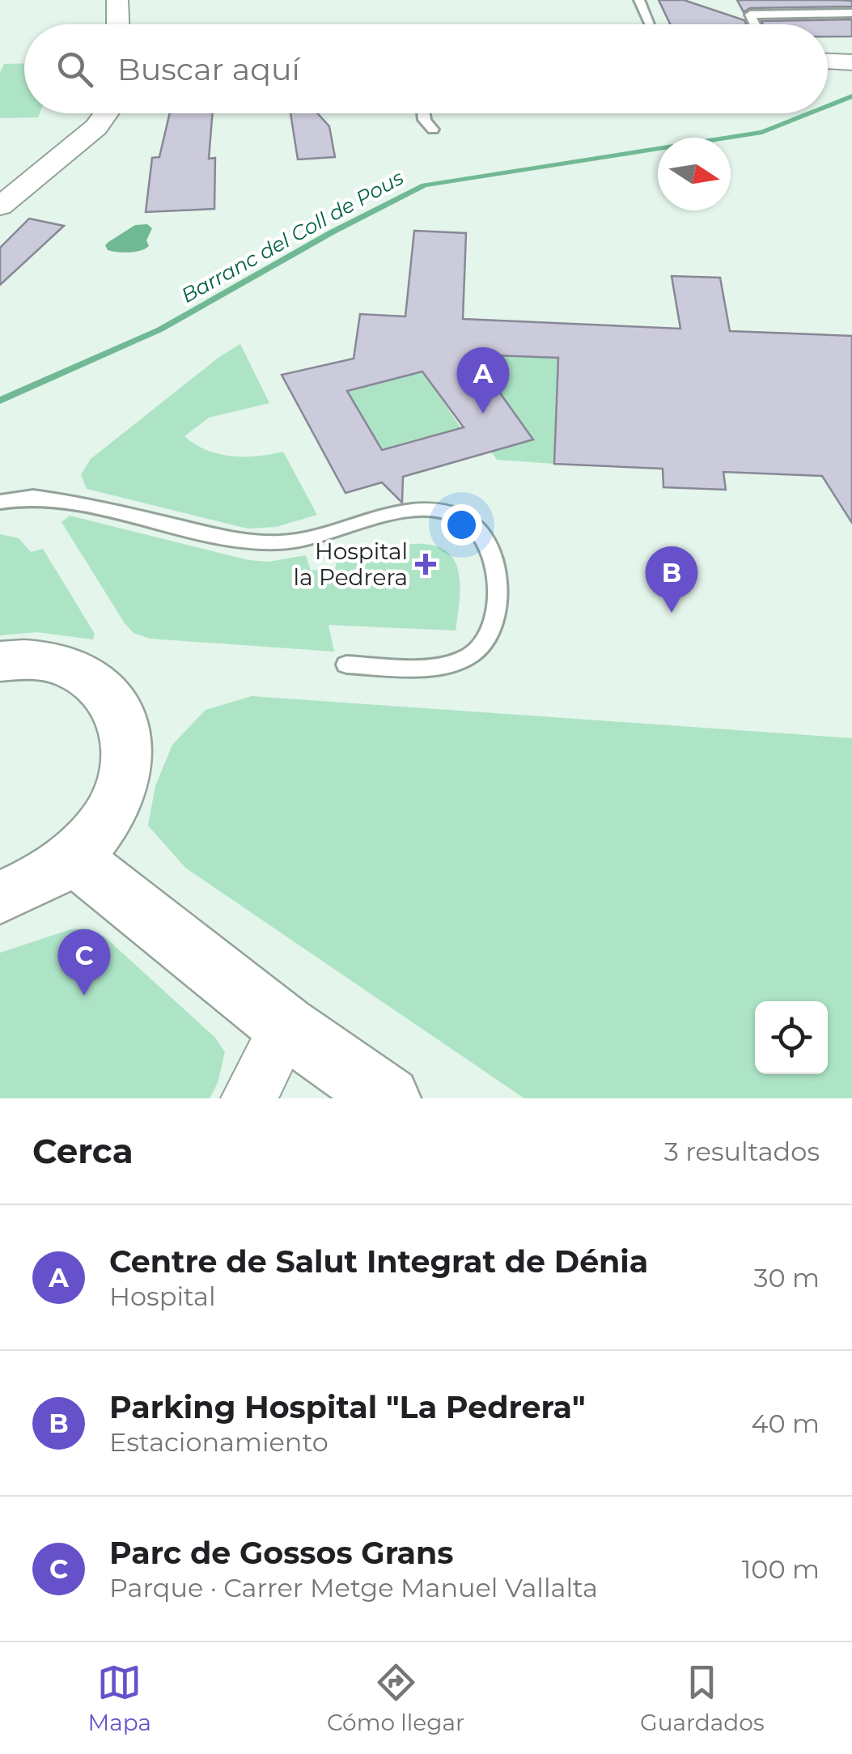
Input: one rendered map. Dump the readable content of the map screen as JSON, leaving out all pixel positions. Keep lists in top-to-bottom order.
{
  "water": ["Barranc del Coll de Pous"],
  "places": {
    "health": ["Hospital la Pedrera"]
  },
  "north": "right",
  "page": {
    "search": "Buscar aquí",
    "pins": ["A", "B", "C"],
    "heading": ["Cerca", "3 resultados"],
    "list": [
      {
        "mark": "A",
        "name": "Centre de Salut Integrat de Dénia",
        "note": "Hospital",
        "value": "30 m"
      },
      {
        "mark": "B",
        "name": "Parking Hospital \"La Pedrera\"",
        "note": "Estacionamiento",
        "value": "40 m"
      },
      {
        "mark": "C",
        "name": "Parc de Gossos Grans",
        "note": "Parque · Carrer Metge Manuel Vallalta",
        "value": "100 m"
      }
    ],
    "nav": ["Mapa", "Cómo llegar", "Guardados"]
  }
}
